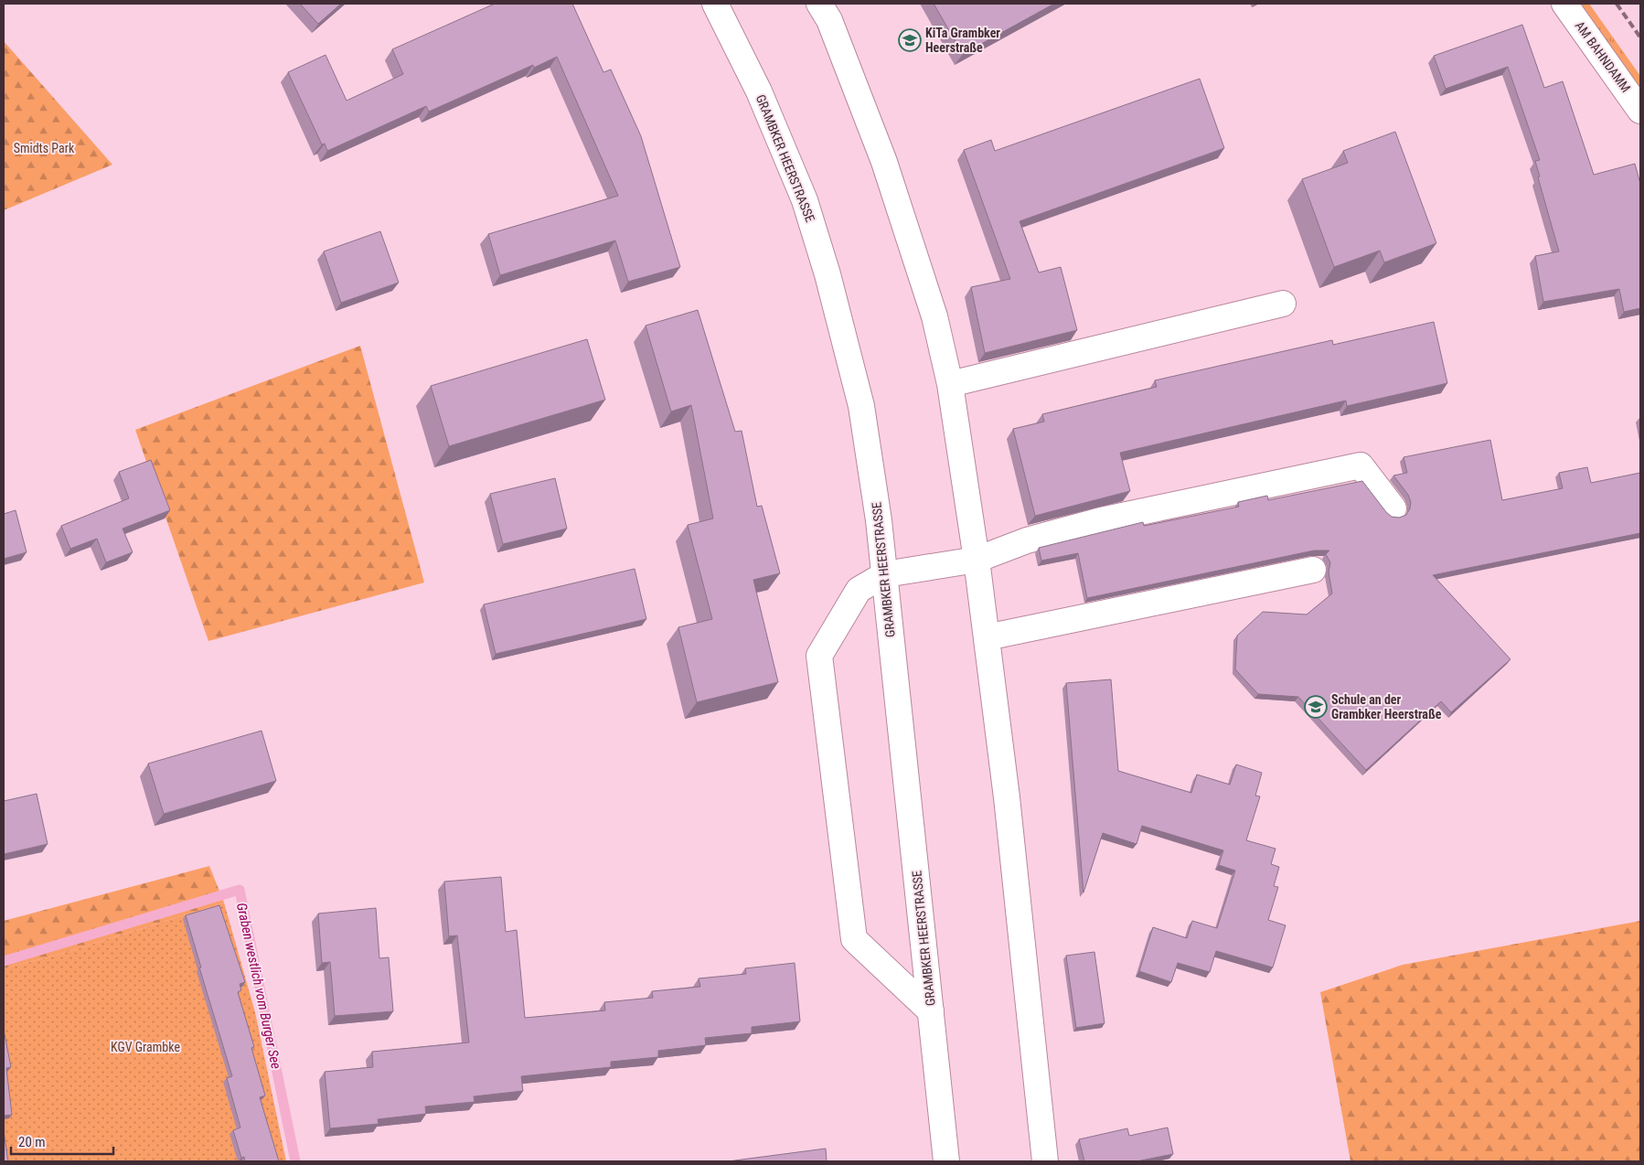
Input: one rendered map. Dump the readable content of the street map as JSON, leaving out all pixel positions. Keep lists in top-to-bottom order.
{
  "streets": {
    "street": ["AM BAHNDAMM", "GRAMBKER HEERSTRASSE"]
  },
  "water": ["Graben westlich vom Burger See"],
  "parks": ["Smidts Park", "KGV Grambke"],
  "places": {
    "school or university": ["KiTa Grambker Heerstraße", "Schule an der Grambker Heerstraße"]
  },
  "scale_bar": "20 m"
}
